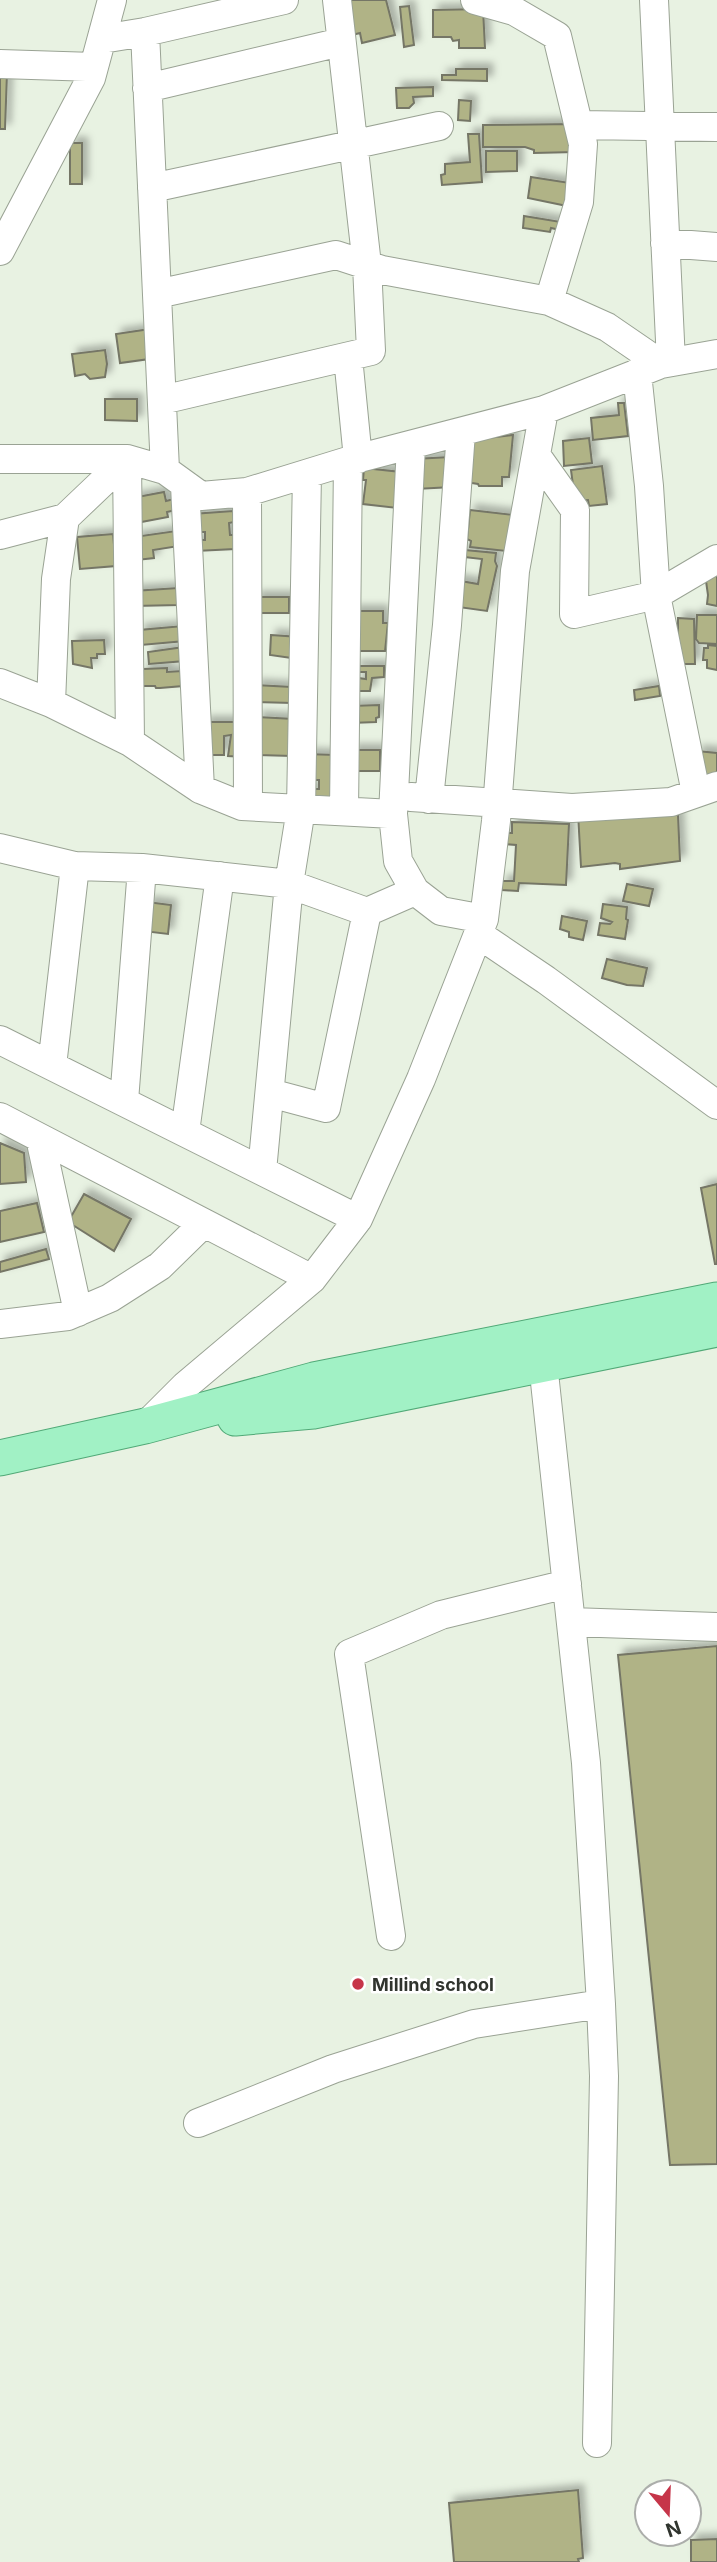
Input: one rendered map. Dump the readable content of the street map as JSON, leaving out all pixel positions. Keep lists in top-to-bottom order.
{
  "places": ["Millind school"],
  "north": "bottom"
}
